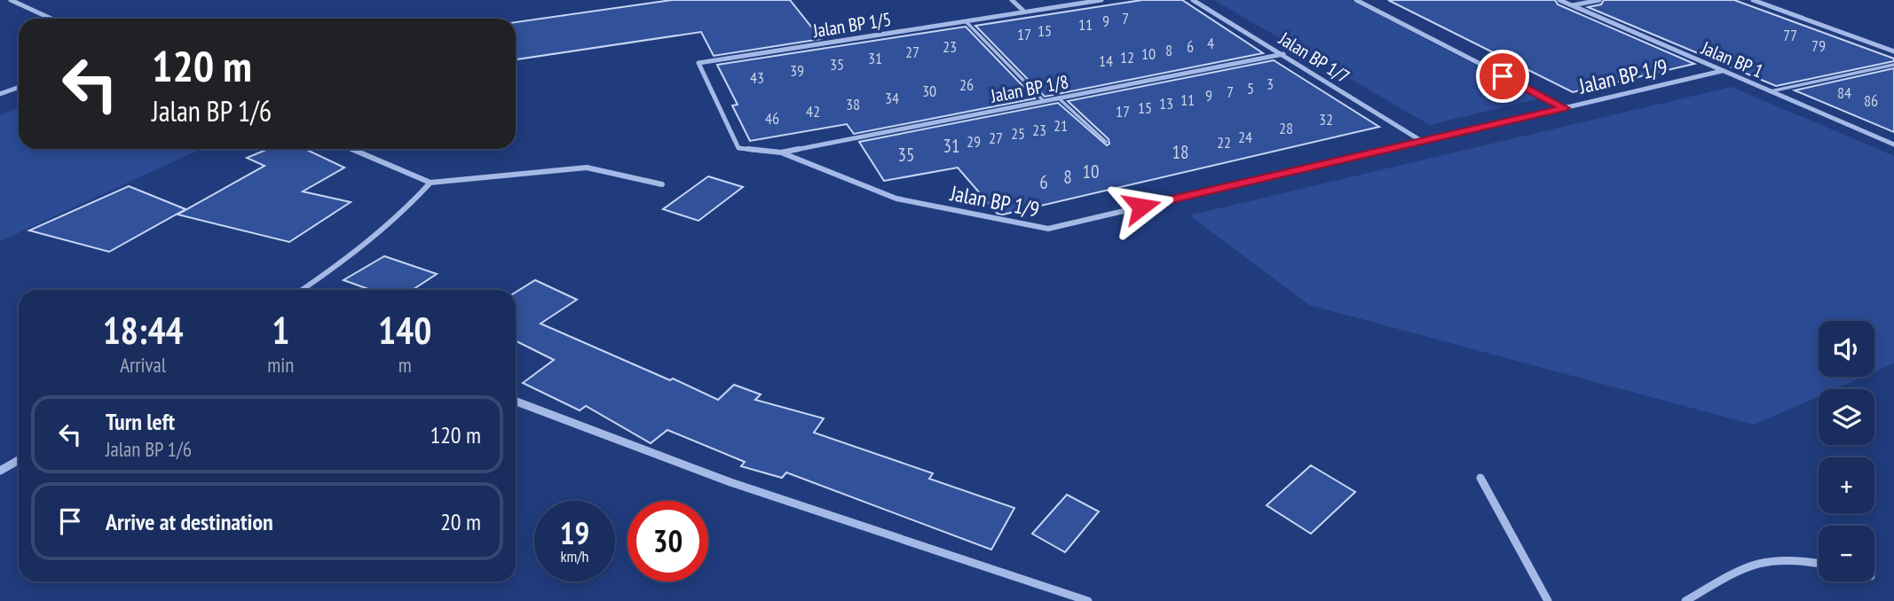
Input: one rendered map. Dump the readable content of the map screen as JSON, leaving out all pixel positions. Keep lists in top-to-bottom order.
{
  "streets": {
    "street": [
      "Jalan BP 1/5",
      "Jalan BP 1/7",
      "Jalan BP 1",
      "Jalan BP 1/9",
      "Jalan BP 1/8"
    ]
  },
  "crossings": [
    ["Jalan BP 1/5", "Jalan BP 1/9"],
    ["Jalan BP 1/7", "Jalan BP 1/9"],
    ["Jalan BP 1/7", "Jalan BP 1/8"],
    ["Jalan BP 1", "Jalan BP 1/9"],
    ["Jalan BP 1/9", "Jalan BP 1/8"]
  ],
  "house_numbers": [
    "7",
    "9",
    "11",
    "15",
    "17",
    "77",
    "4",
    "79",
    "23",
    "6",
    "8",
    "27",
    "10",
    "12",
    "31",
    "14",
    "35",
    "39",
    "43",
    "3",
    "26",
    "5",
    "30",
    "7",
    "84",
    "9",
    "34",
    "11",
    "86",
    "13",
    "38",
    "15",
    "42",
    "17",
    "46",
    "32",
    "21",
    "28",
    "23",
    "25",
    "24",
    "27",
    "29",
    "22",
    "31",
    "18",
    "35",
    "10",
    "8",
    "6"
  ],
  "page": {
    "turn": ["120 m", "Jalan BP 1/6"],
    "eta": [
      "18:44",
      "Arrival",
      "1",
      "min",
      "140",
      "m"
    ],
    "map_buttons": ["+", "−"],
    "list": [
      {
        "name": "Turn left",
        "note": "Jalan BP 1/6",
        "value": "120 m"
      },
      {
        "name": "Arrive at destination",
        "value": "20 m"
      }
    ],
    "speed": "19 km/h",
    "limit": "30"
  }
}
